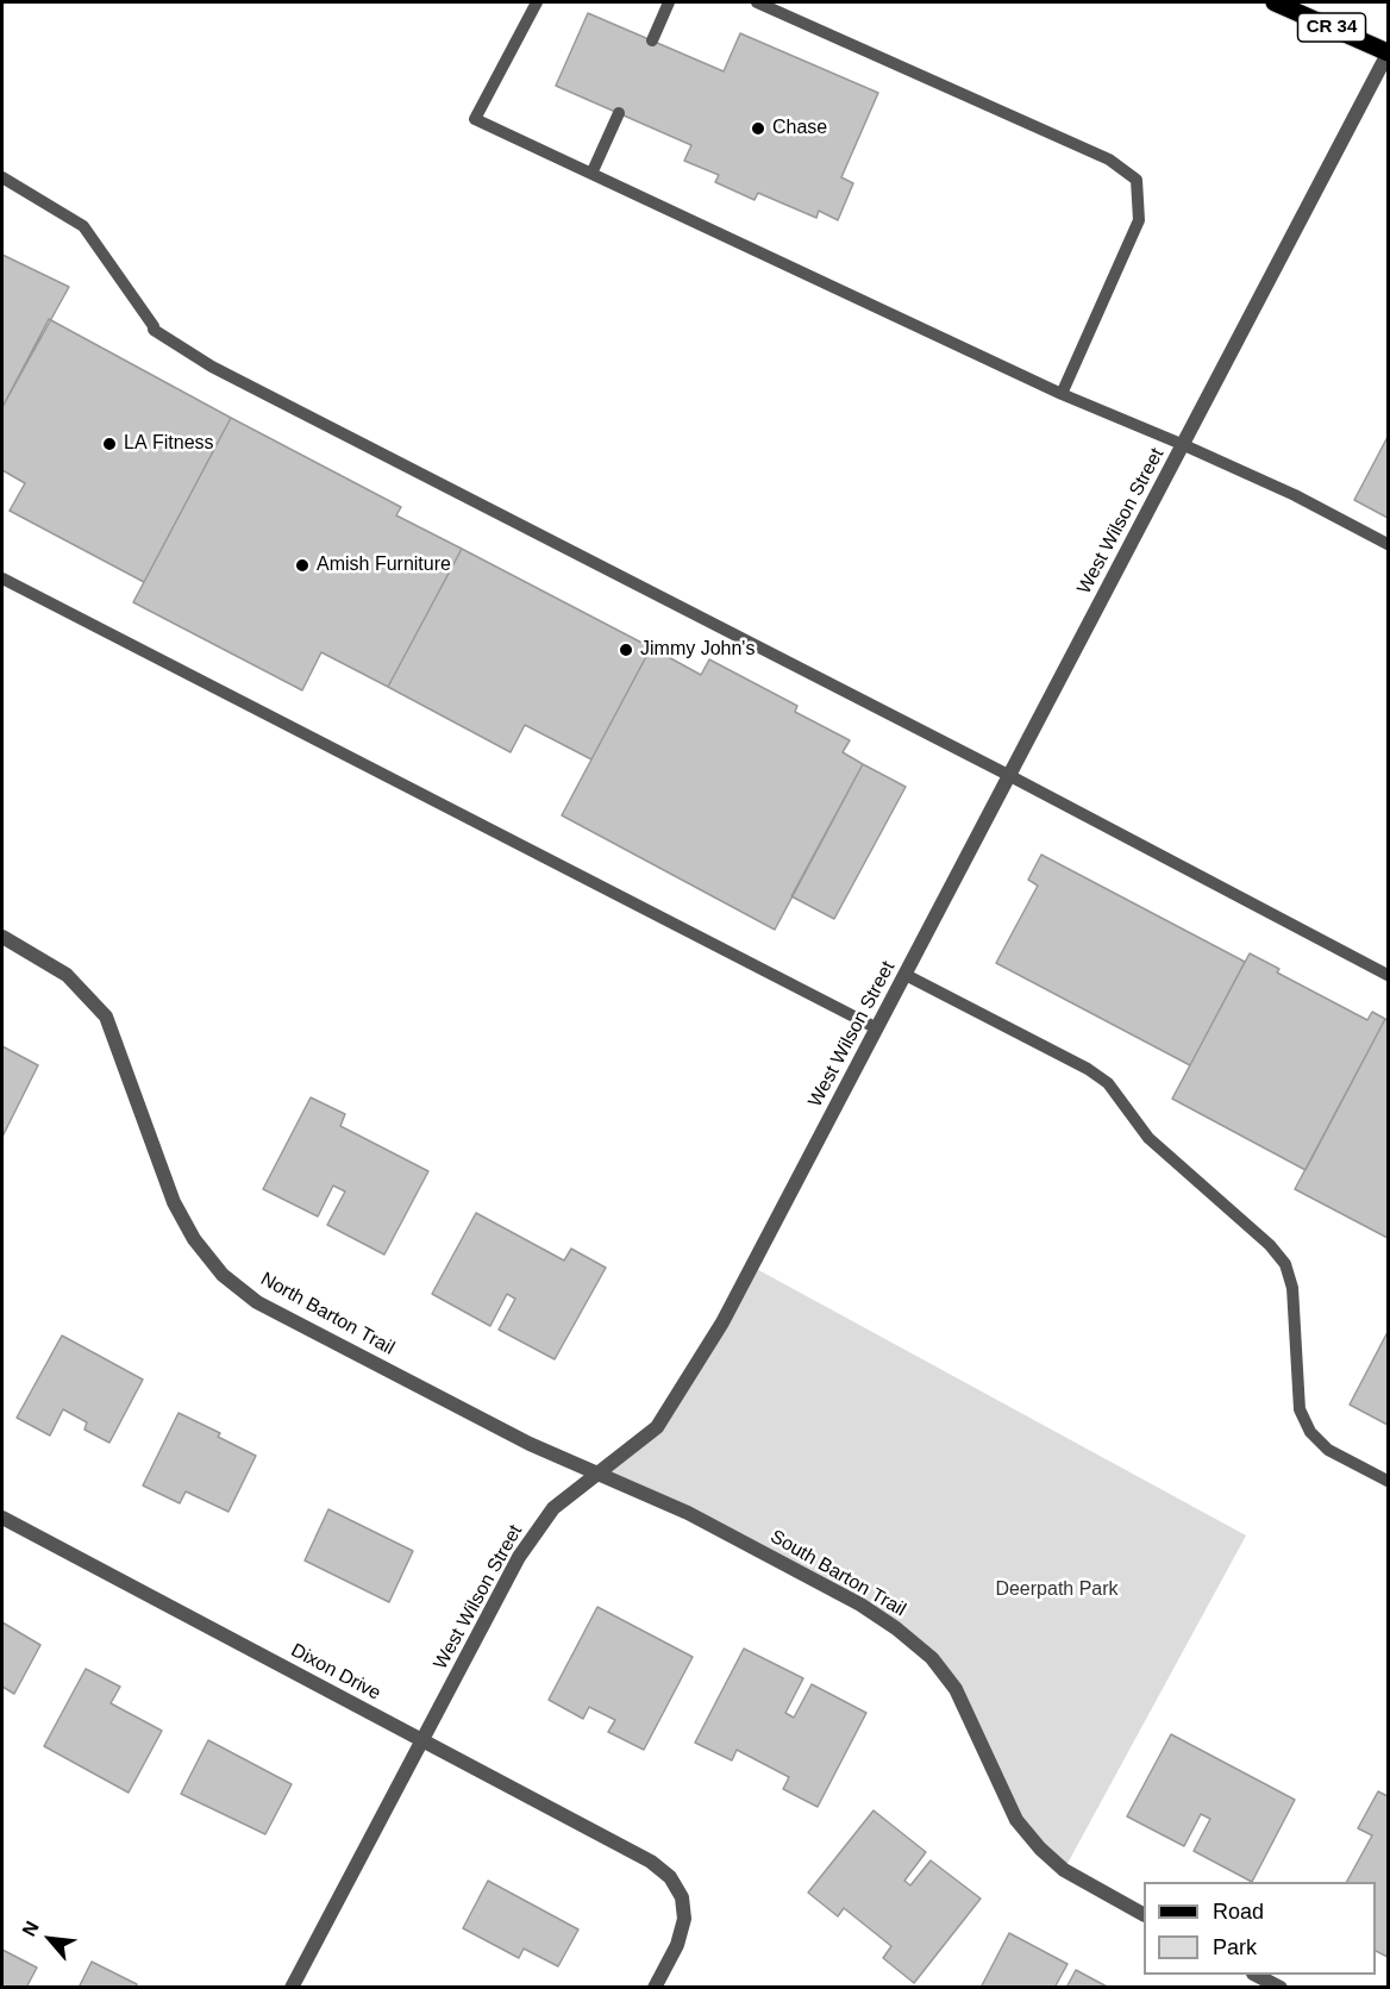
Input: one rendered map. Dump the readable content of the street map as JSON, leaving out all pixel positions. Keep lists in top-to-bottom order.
{
  "streets": {
    "main road": ["CR 34"],
    "street": [
      "West Wilson Street",
      "North Barton Trail",
      "South Barton Trail",
      "Dixon Drive"
    ]
  },
  "crossings": [
    ["CR 34", "West Wilson Street"],
    ["West Wilson Street", "North Barton Trail"],
    ["West Wilson Street", "South Barton Trail"],
    ["West Wilson Street", "Dixon Drive"],
    ["North Barton Trail", "South Barton Trail"]
  ],
  "parks": ["Deerpath Park"],
  "places": [
    "Chase",
    "LA Fitness",
    "Amish Furniture",
    "Jimmy John's"
  ],
  "legend": ["Road", "Park"],
  "north": "top left"
}
